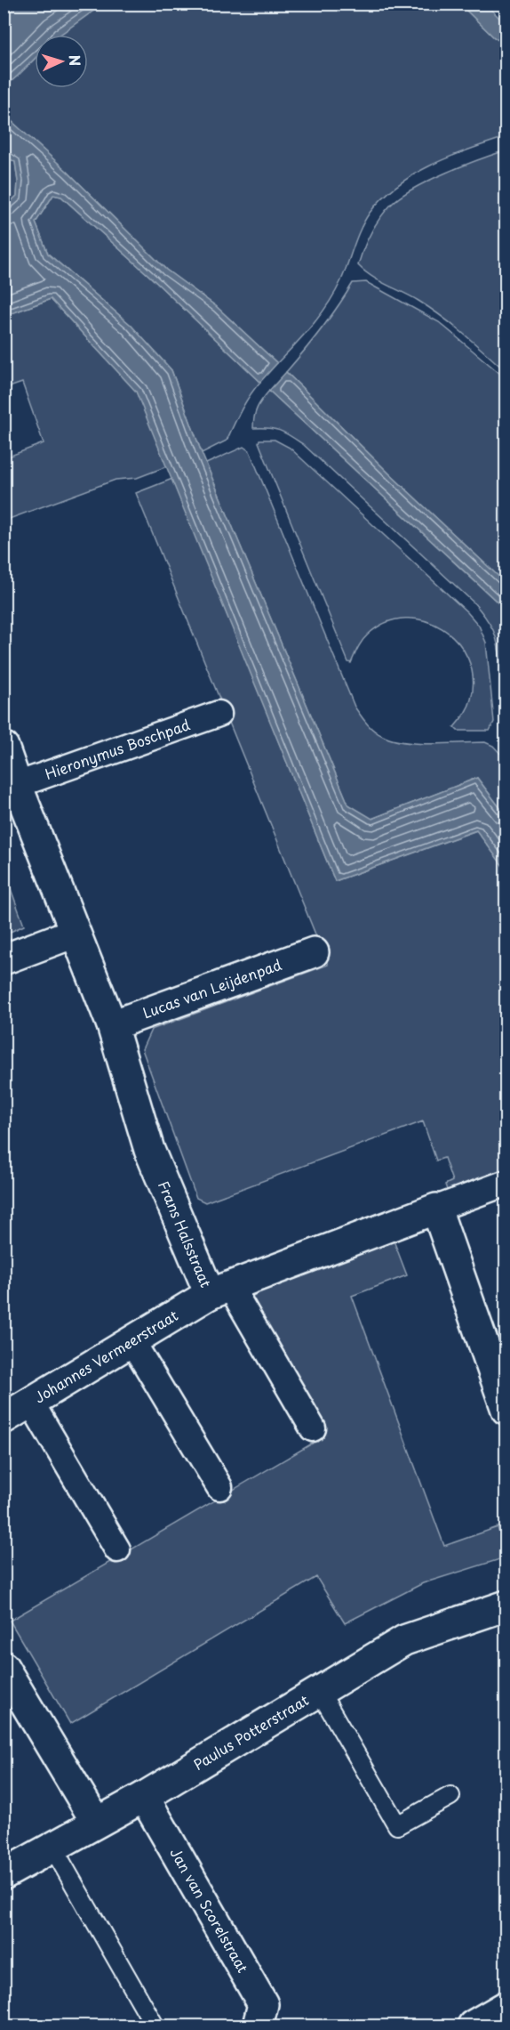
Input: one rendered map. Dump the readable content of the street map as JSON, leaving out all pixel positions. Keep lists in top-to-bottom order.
{
  "streets": {
    "street": [
      "Hieronymus Boschpad",
      "Lucas van Leijdenpad",
      "Frans Halsstraat",
      "Johannes Vermeerstraat",
      "Paulus Potterstraat",
      "Jan van Scorelstraat"
    ]
  },
  "crossings": [
    ["Hieronymus Boschpad", "Frans Halsstraat"],
    ["Lucas van Leijdenpad", "Frans Halsstraat"],
    ["Frans Halsstraat", "Johannes Vermeerstraat"],
    ["Paulus Potterstraat", "Jan van Scorelstraat"]
  ],
  "north": "right"
}
